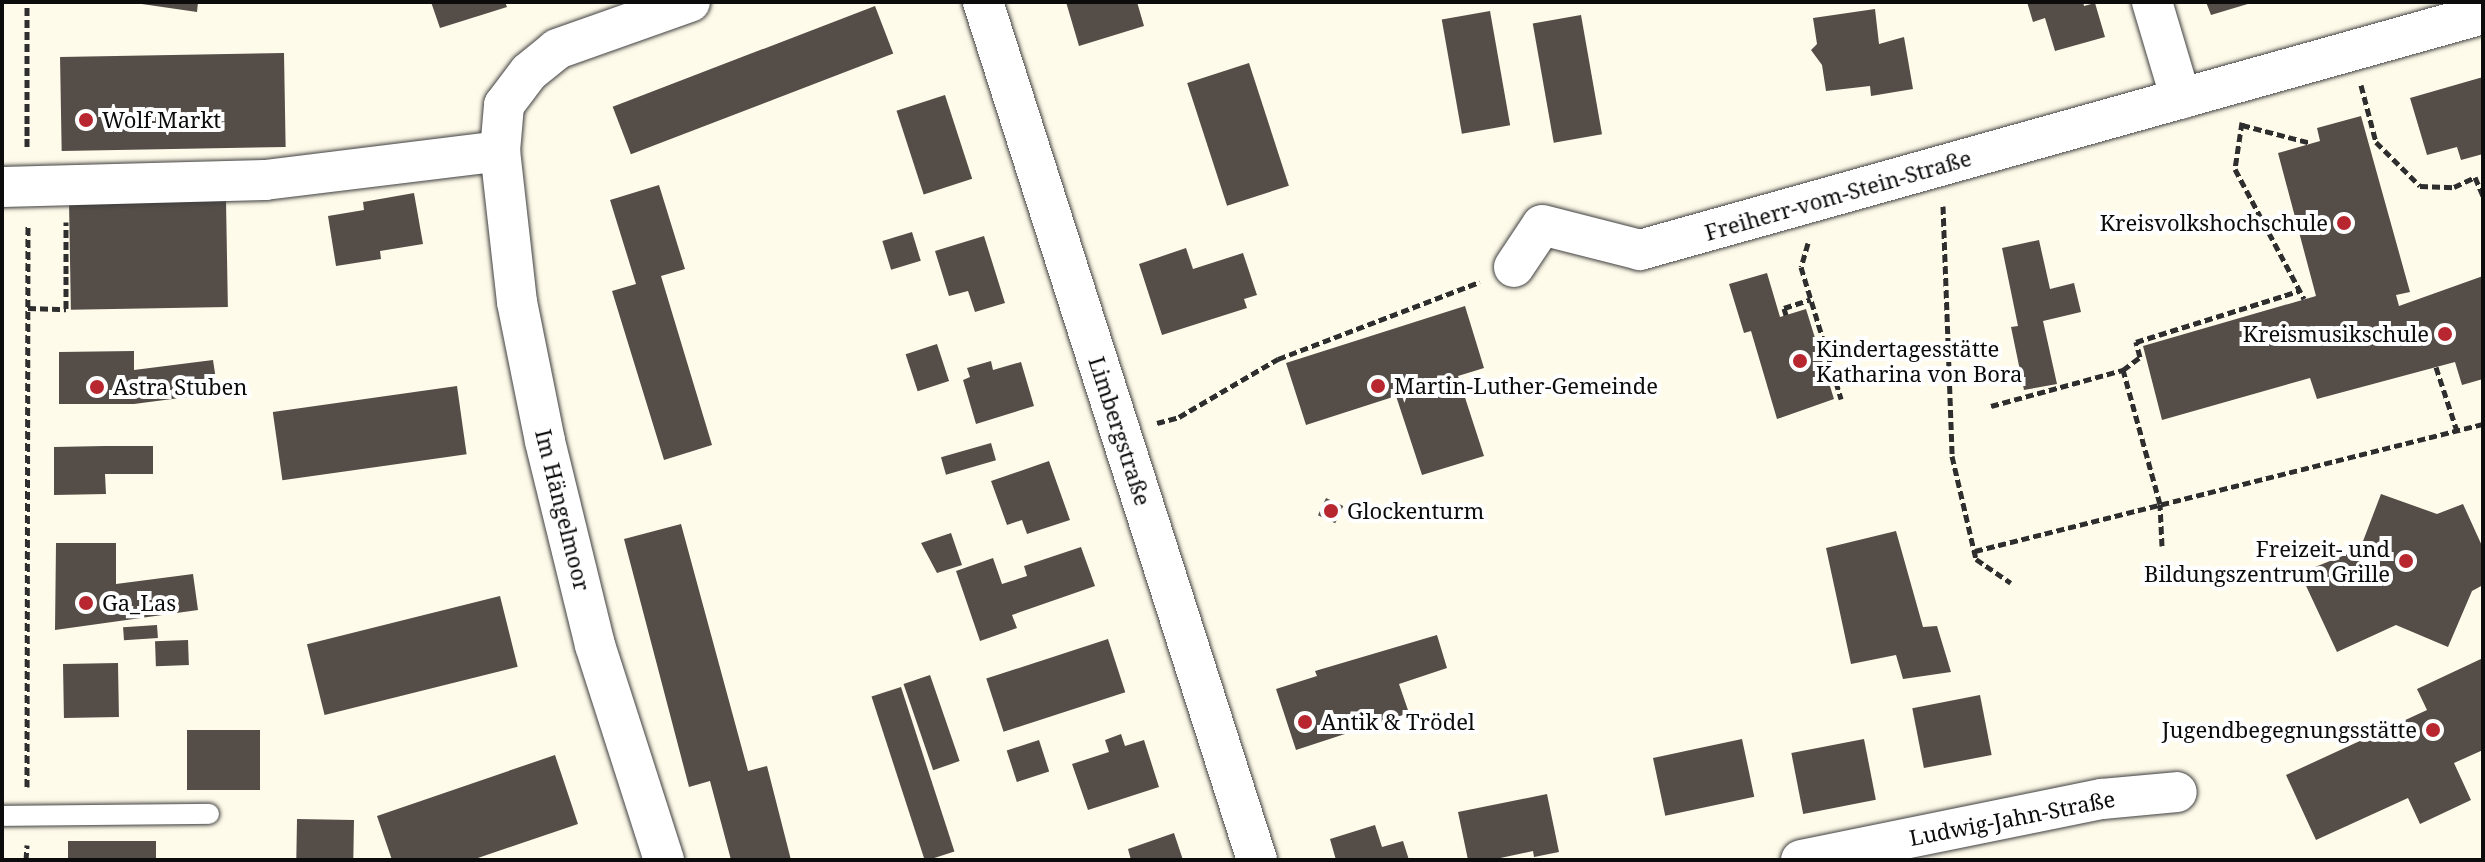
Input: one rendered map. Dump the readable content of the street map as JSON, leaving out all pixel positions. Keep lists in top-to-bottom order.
{
  "streets": {
    "street": [
      "Freiherr-vom-Stein-Straße",
      "Limbergstraße",
      "Im Hängelmoor",
      "Ludwig-Jahn-Straße"
    ]
  },
  "places": [
    "Wolf Markt",
    "Kreisvolkshochschule",
    "Kreismusikschule",
    "Kindertagesstätte Katharina von Bora",
    "Martin-Luther-Gemeinde",
    "Astra Stuben",
    "Glockenturm",
    "Freizeit- und Bildungszentrum Grille",
    "Ga_Las",
    "Antik & Trödel",
    "Jugendbegegnungsstätte"
  ]
}
